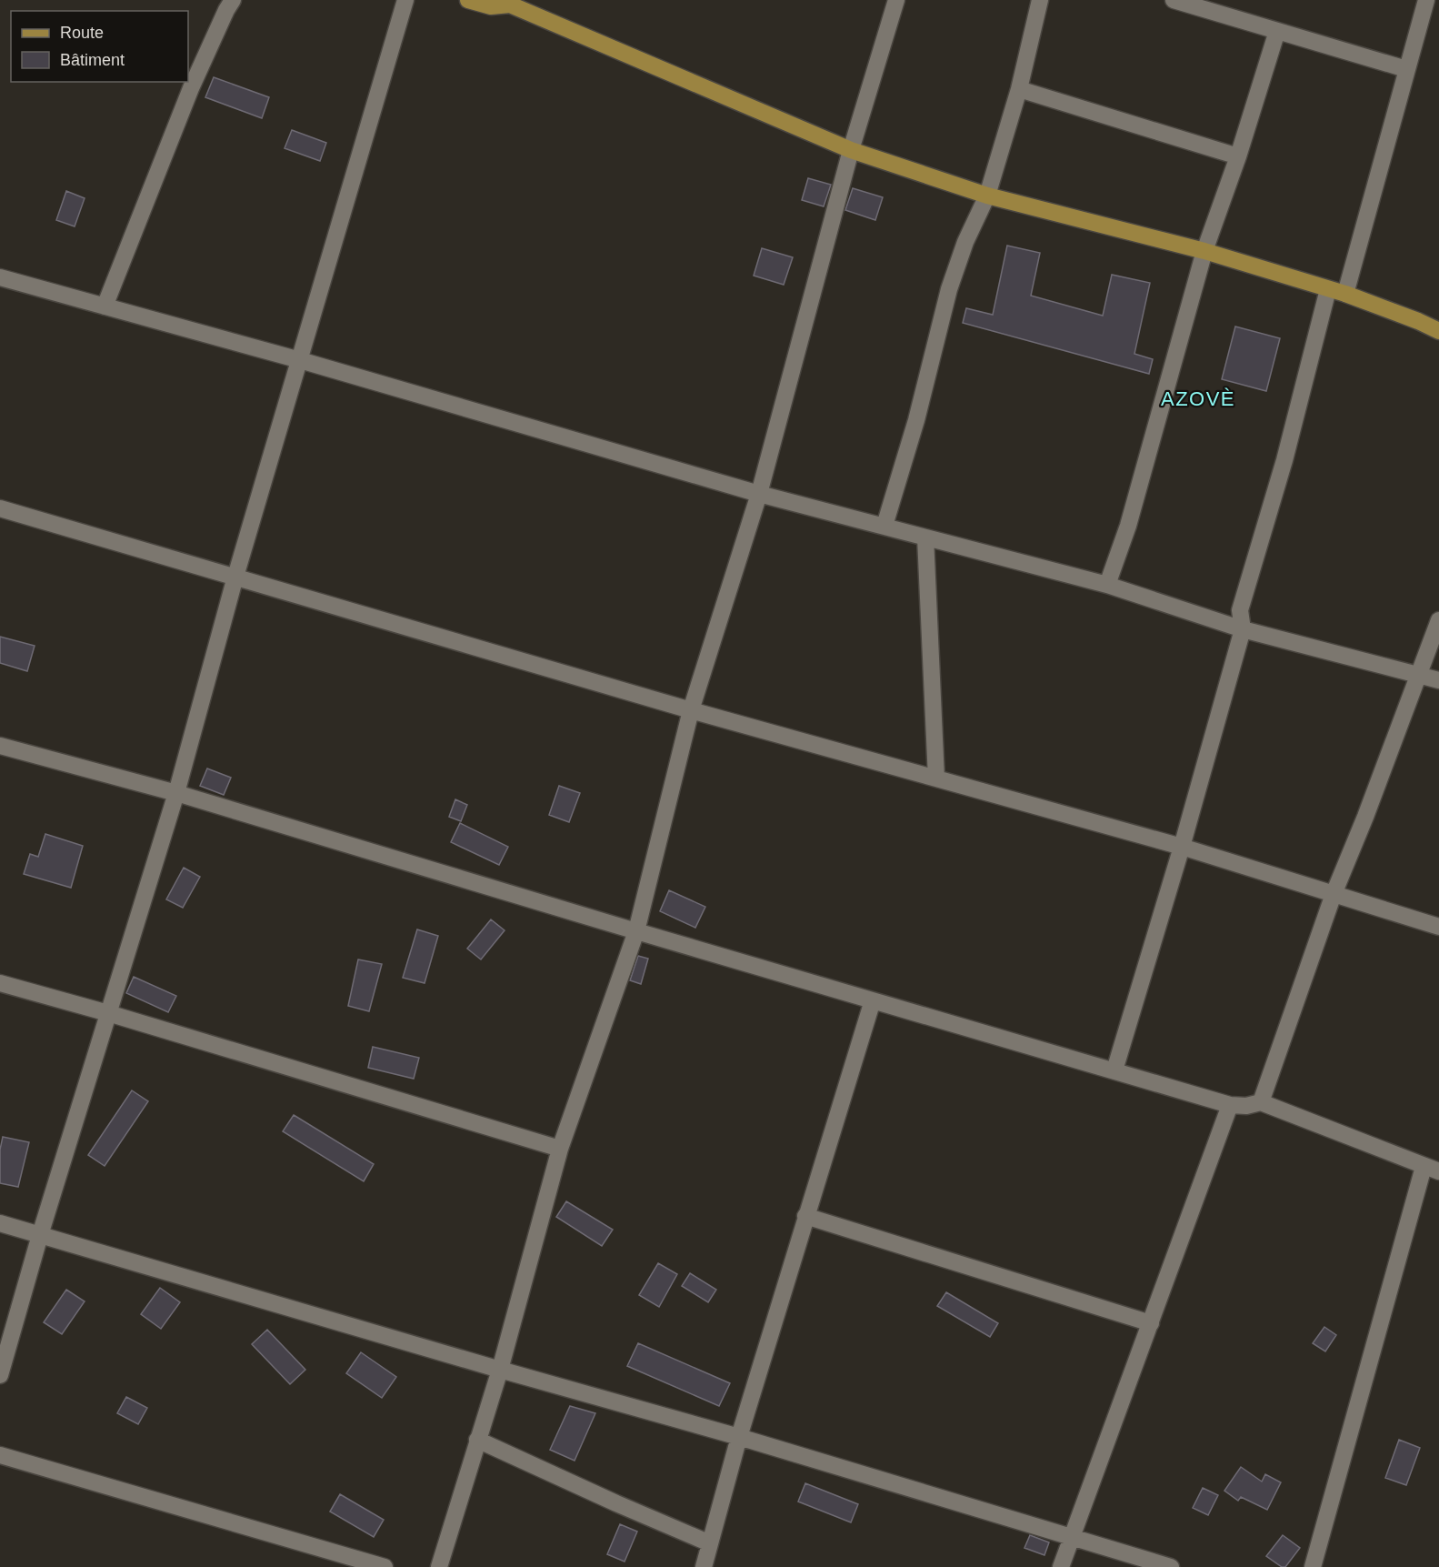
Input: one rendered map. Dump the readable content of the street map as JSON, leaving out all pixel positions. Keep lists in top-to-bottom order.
{
  "districts": ["AZOVÈ"],
  "legend": ["Route", "Bâtiment"]
}
